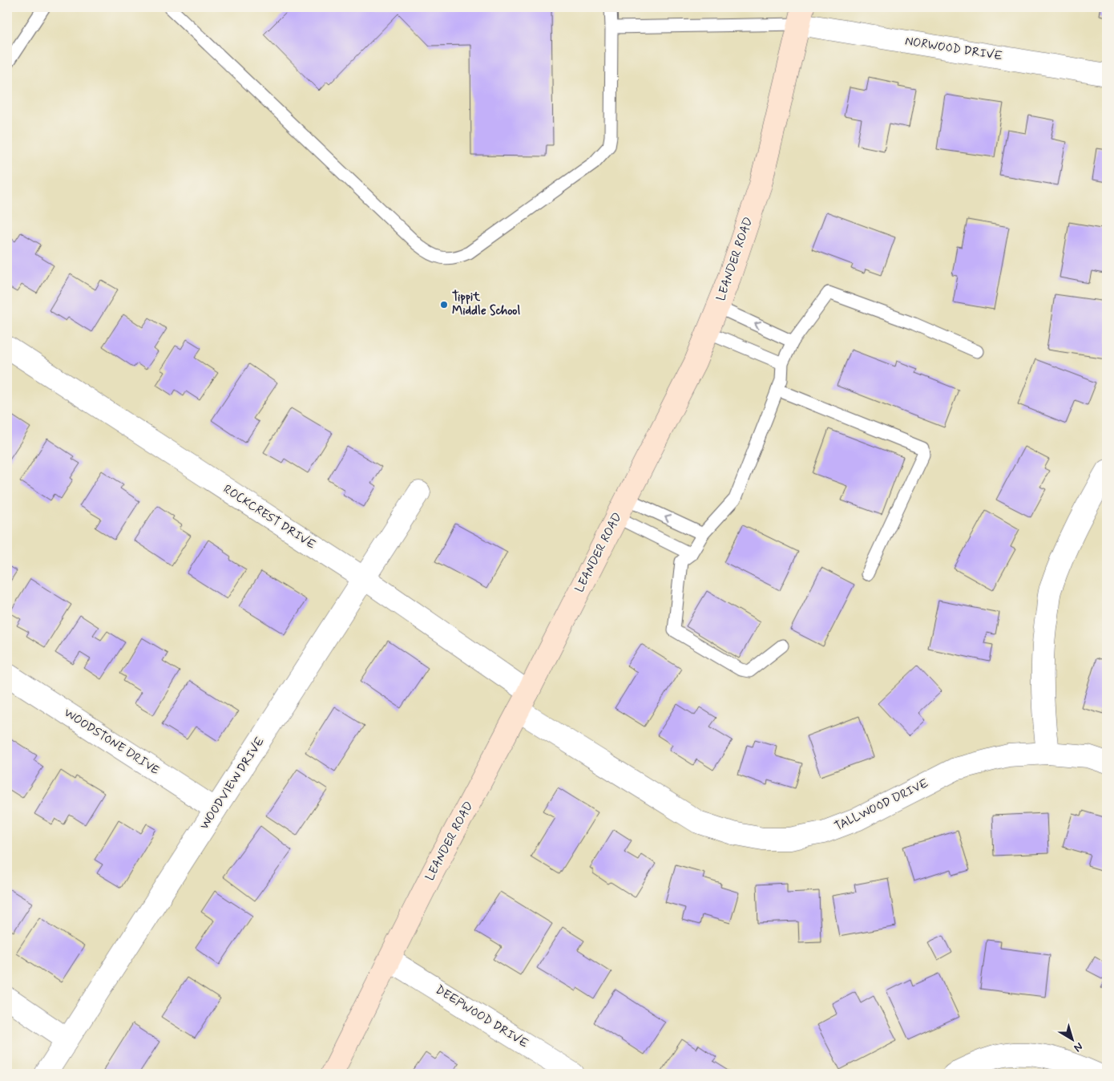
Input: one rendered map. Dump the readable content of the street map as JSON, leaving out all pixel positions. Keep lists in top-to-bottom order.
{
  "streets": {
    "main road": ["LEANDER ROAD"],
    "street": [
      "NORWOOD DRIVE",
      "ROCKCREST DRIVE",
      "WOODSTONE DRIVE",
      "WOODVIEW DRIVE",
      "TALLWOOD DRIVE",
      "DEEPWOOD DRIVE"
    ]
  },
  "crossings": [
    ["NORWOOD DRIVE", "LEANDER ROAD"],
    ["LEANDER ROAD", "ROCKCREST DRIVE"],
    ["LEANDER ROAD", "TALLWOOD DRIVE"],
    ["LEANDER ROAD", "DEEPWOOD DRIVE"],
    ["ROCKCREST DRIVE", "WOODVIEW DRIVE"],
    ["ROCKCREST DRIVE", "TALLWOOD DRIVE"],
    ["WOODSTONE DRIVE", "WOODVIEW DRIVE"]
  ],
  "places": ["Tippit Middle School"],
  "north": "bottom right"
}
